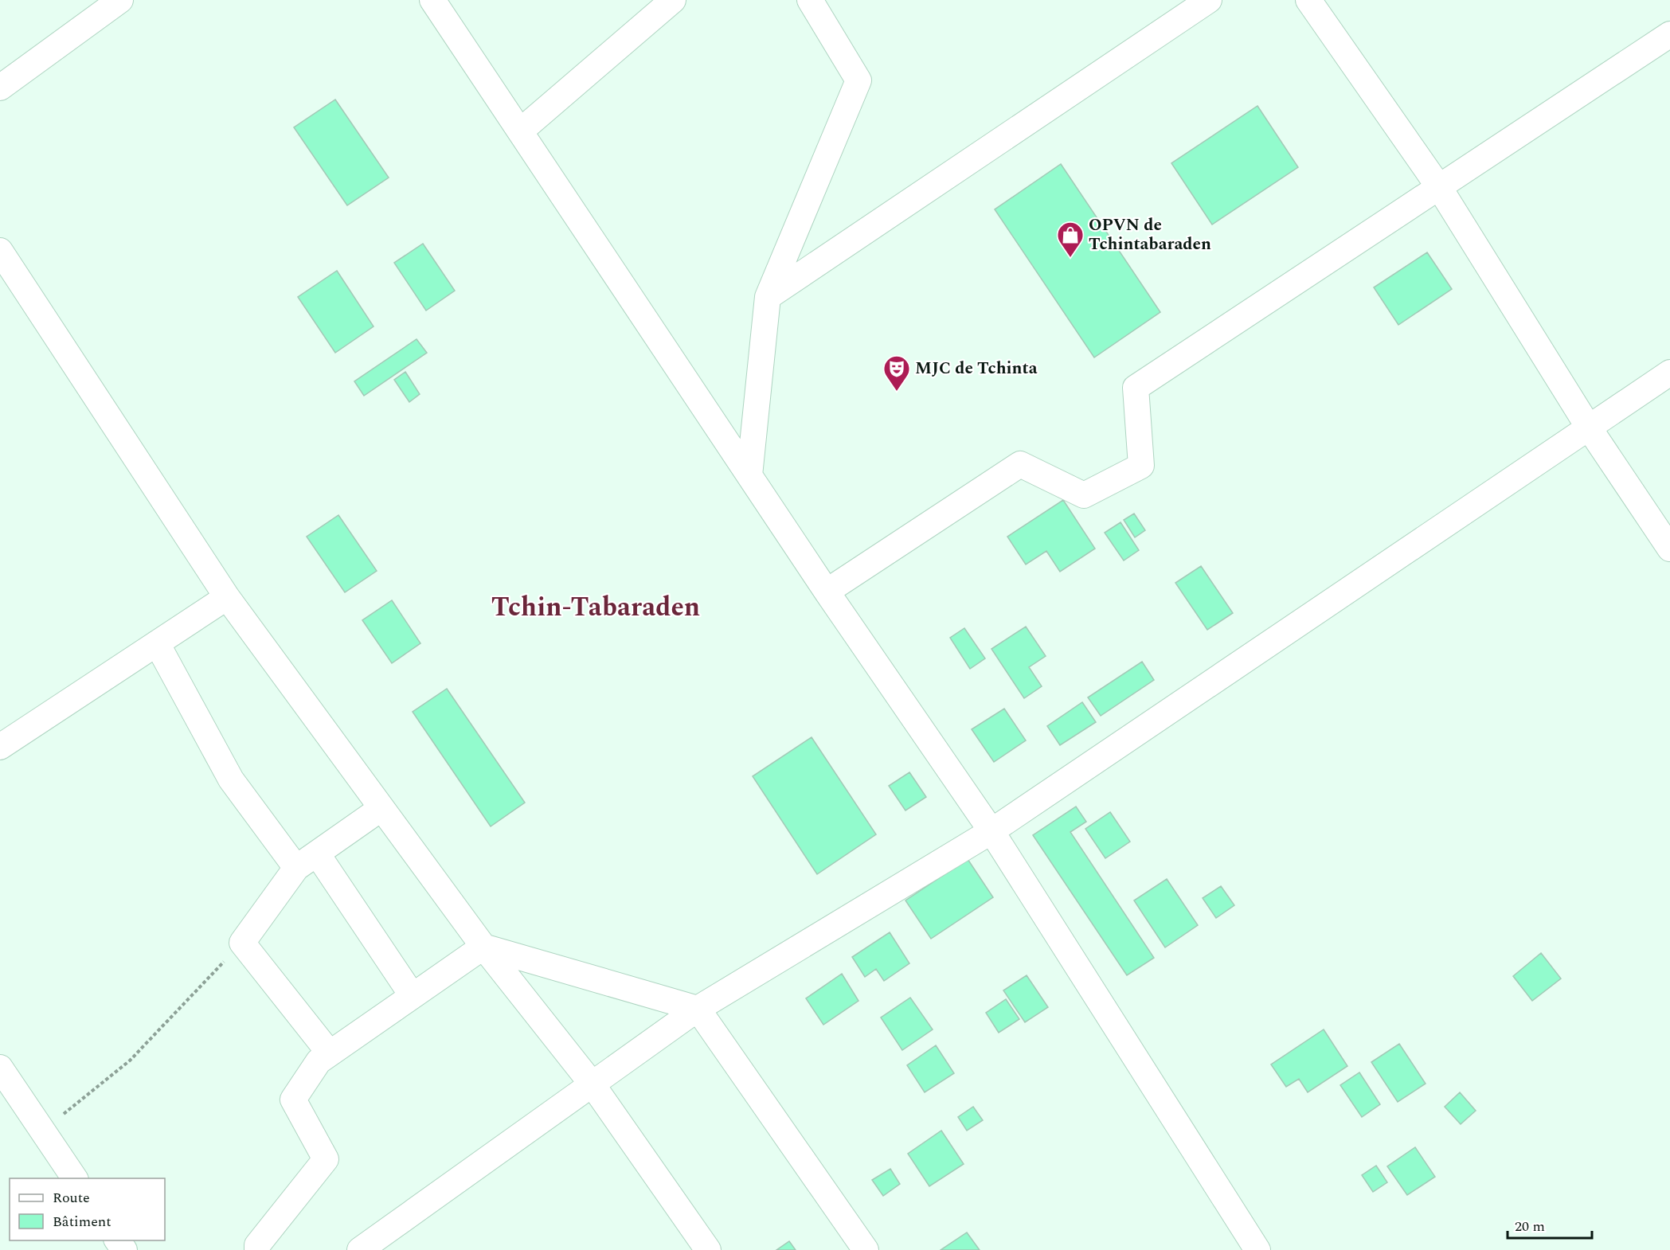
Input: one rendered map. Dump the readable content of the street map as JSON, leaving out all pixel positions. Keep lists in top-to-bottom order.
{
  "districts": ["Tchin-Tabaraden"],
  "places": {
    "shop": ["OPVN de Tchintabaraden"],
    "theatre": ["MJC de Tchinta"]
  },
  "legend": ["Route", "Bâtiment"],
  "scale_bar": "20 m"
}
